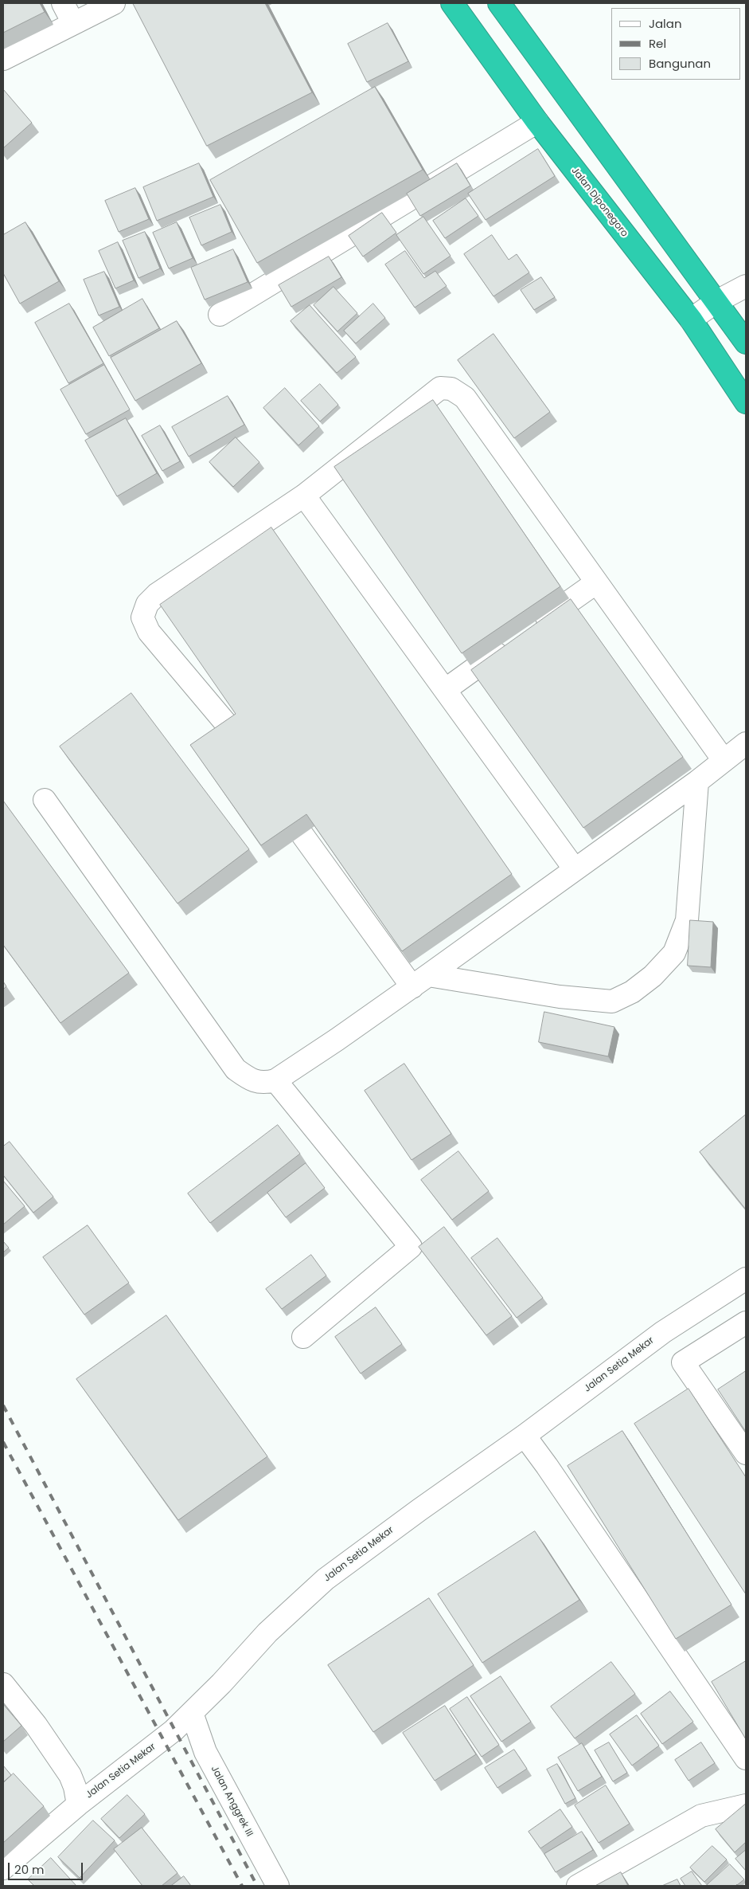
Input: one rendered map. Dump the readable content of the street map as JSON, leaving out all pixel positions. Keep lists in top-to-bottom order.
{
  "streets": {
    "highway": ["Jalan Diponegoro"],
    "street": ["Jalan Setia Mekar", "Jalan Anggrek III"]
  },
  "crossings": [
    ["Jalan Setia Mekar", "Jalan Anggrek III"]
  ],
  "legend": ["Jalan", "Rel", "Bangunan"],
  "scale_bar": "20 m"
}
